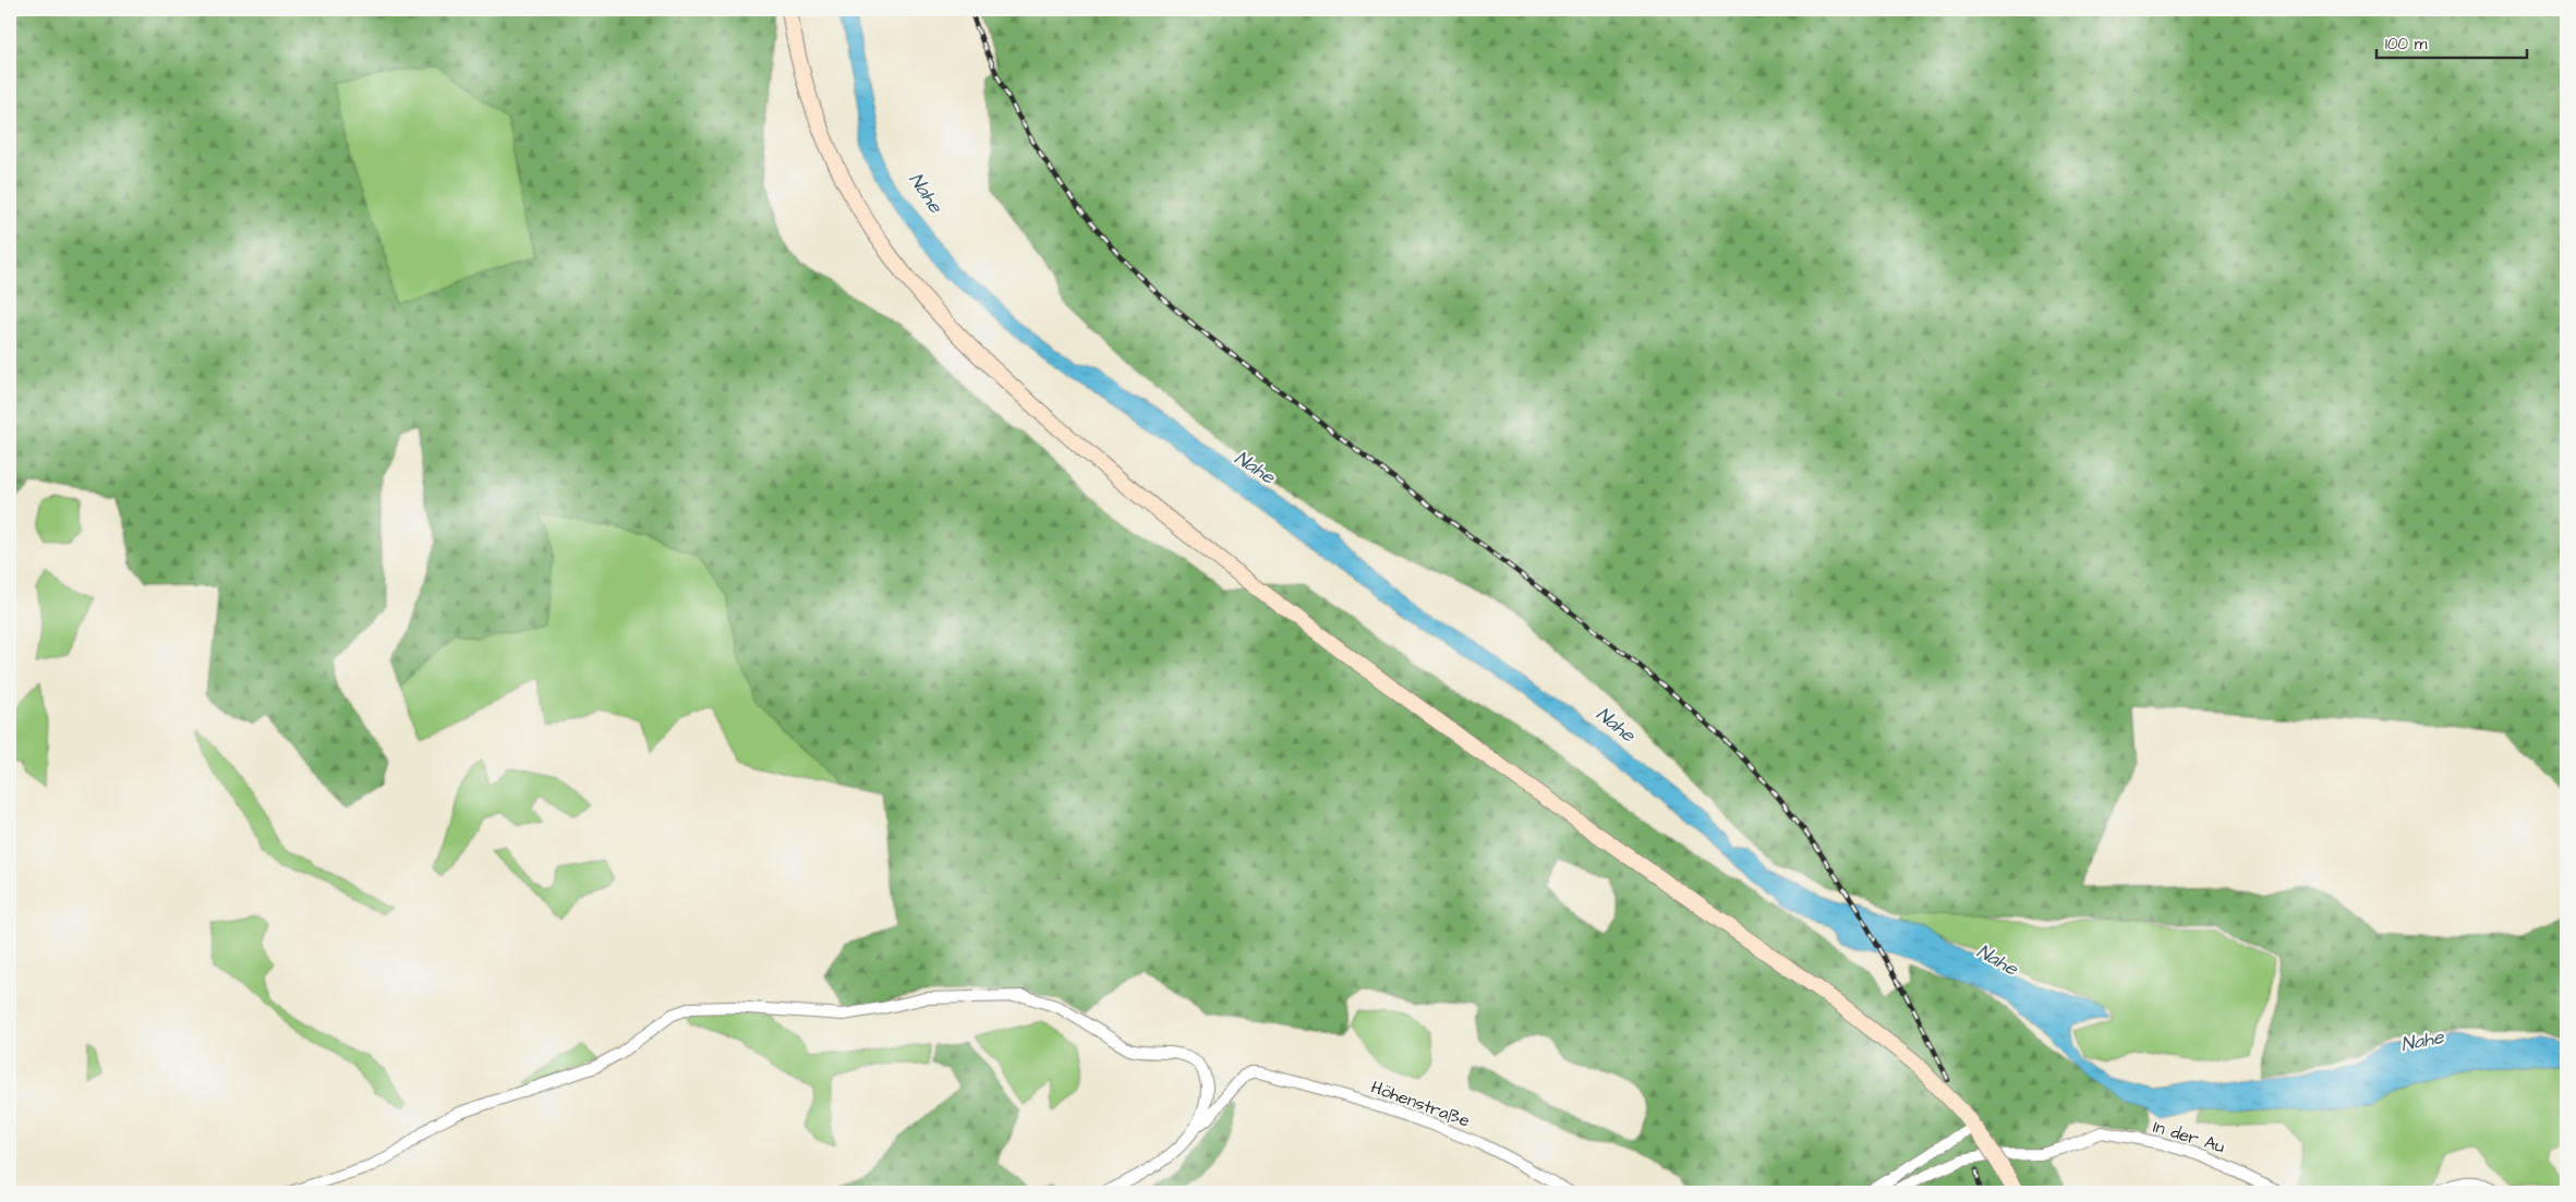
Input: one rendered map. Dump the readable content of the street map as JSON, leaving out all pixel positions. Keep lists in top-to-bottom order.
{
  "streets": {
    "street": ["Höhenstraße", "In der Au"]
  },
  "water": ["Nahe"],
  "scale_bar": "100 m"
}
